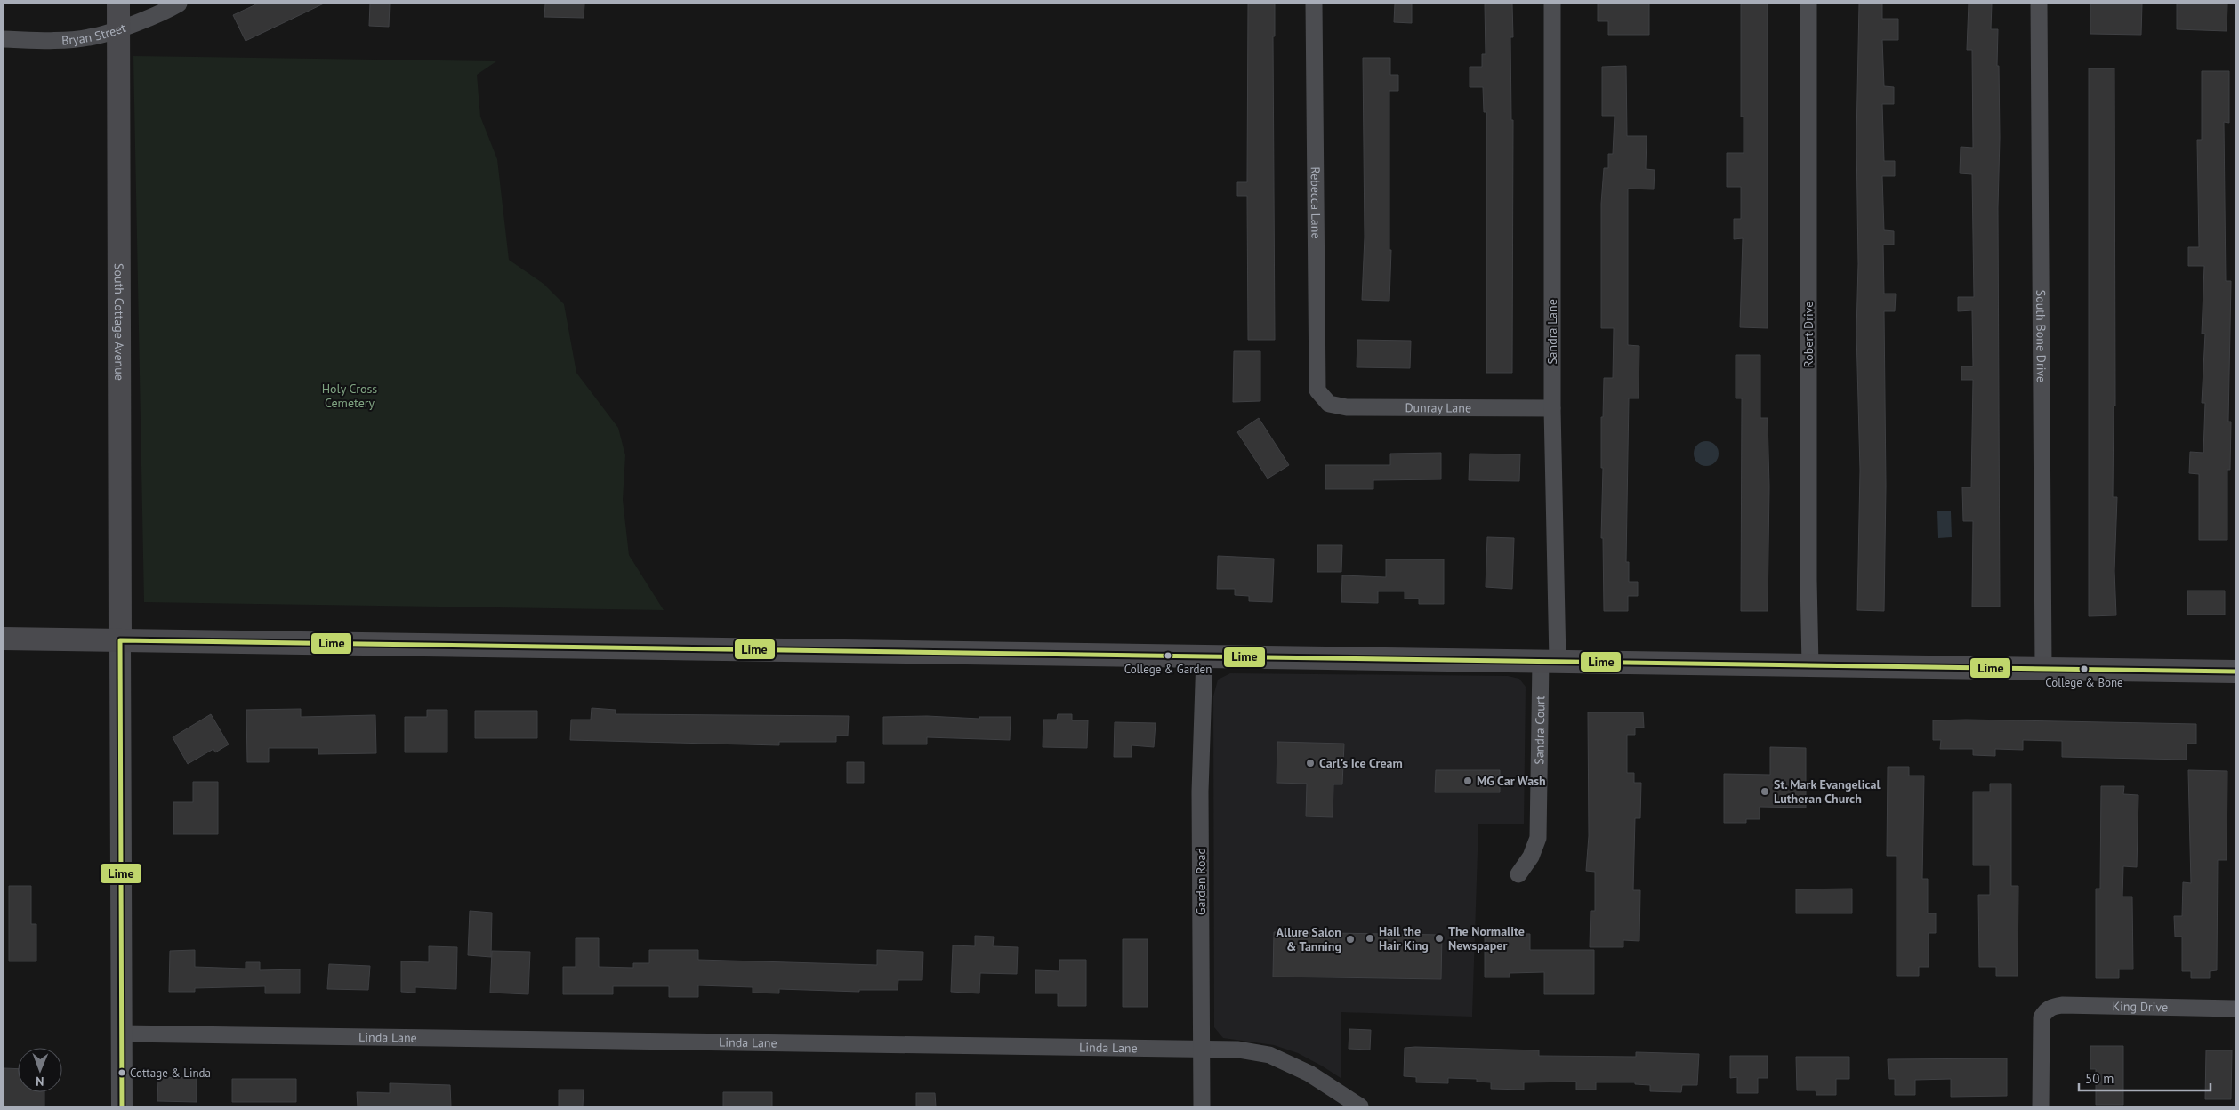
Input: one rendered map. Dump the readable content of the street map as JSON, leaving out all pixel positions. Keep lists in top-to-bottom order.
{
  "streets": {
    "main road": ["South Cottage Avenue"],
    "street": [
      "Bryan Street",
      "Rebecca Lane",
      "Sandra Lane",
      "Robert Drive",
      "South Bone Drive",
      "Dunray Lane",
      "Sandra Court",
      "Garden Road",
      "King Drive",
      "Linda Lane"
    ]
  },
  "crossings": [
    ["Bryan Street", "South Cottage Avenue"],
    ["Rebecca Lane", "Dunray Lane"],
    ["Sandra Lane", "Dunray Lane"],
    ["Sandra Lane", "Sandra Court"],
    ["Garden Road", "Linda Lane"]
  ],
  "parks": ["Holy Cross Cemetery"],
  "places": [
    "College & Garden",
    "College & Bone",
    "Carl's Ice Cream",
    "MG Car Wash",
    "St. Mark Evangelical Lutheran Church",
    "Hail the Hair King",
    "The Normalite Newspaper",
    "Allure Salon & Tanning",
    "Cottage & Linda"
  ],
  "lines": ["transit line Lime"],
  "scale_bar": "50 m",
  "north": "bottom"
}
